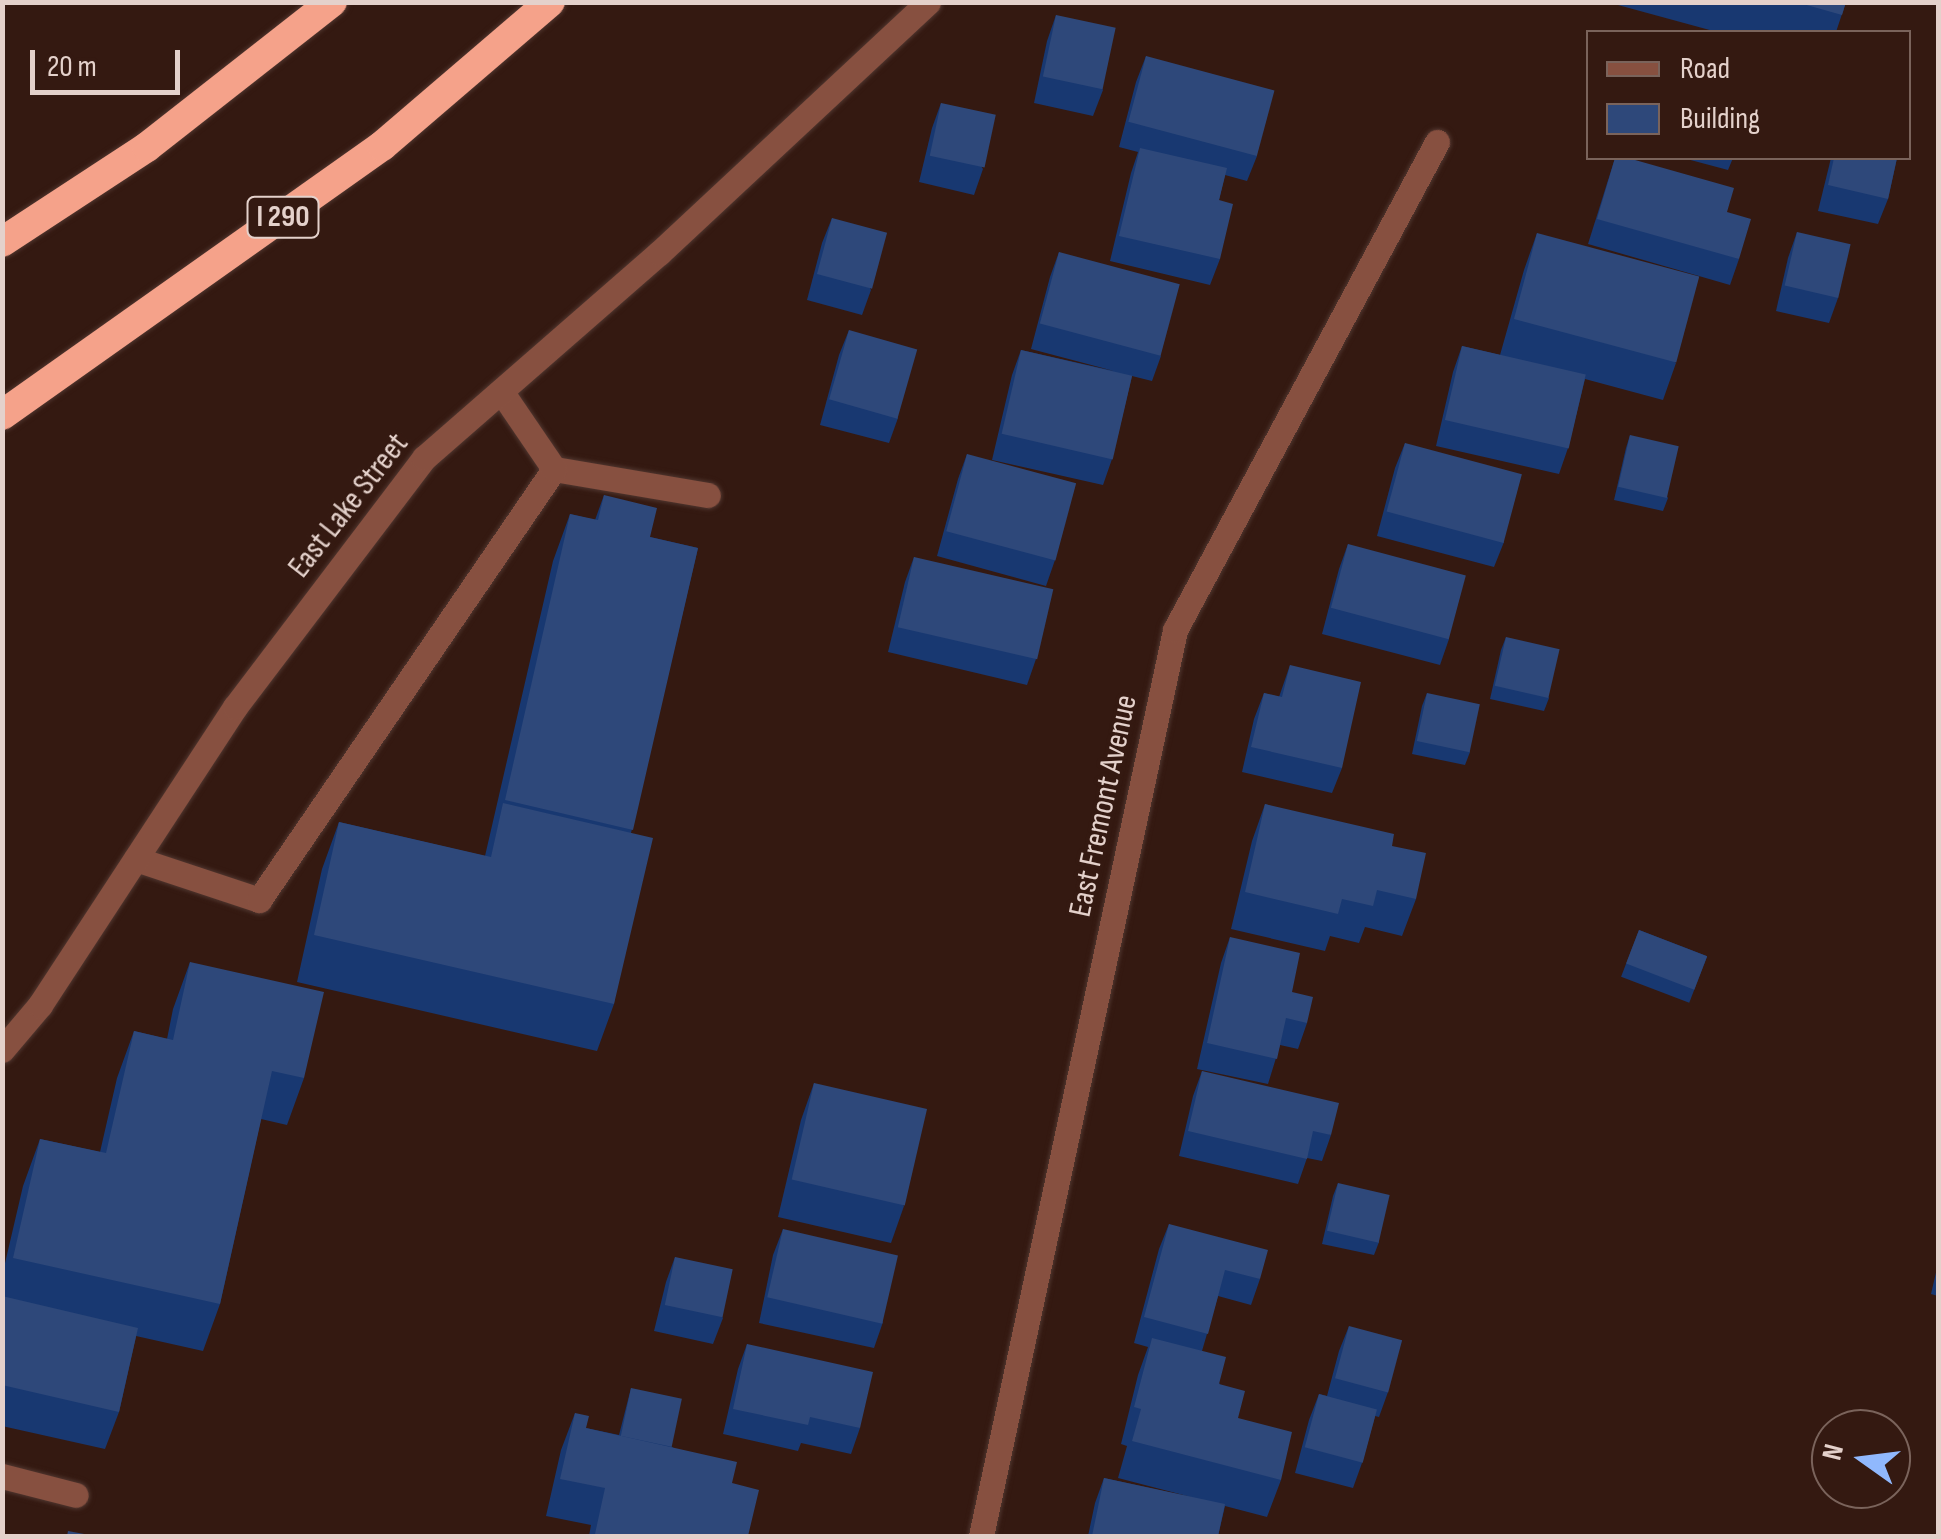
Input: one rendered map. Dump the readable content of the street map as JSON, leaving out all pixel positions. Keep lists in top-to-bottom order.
{
  "streets": {
    "highway": ["I 290"],
    "street": ["East Lake Street", "East Fremont Avenue"]
  },
  "legend": ["Road", "Building"],
  "scale_bar": "20 m",
  "north": "left"
}
